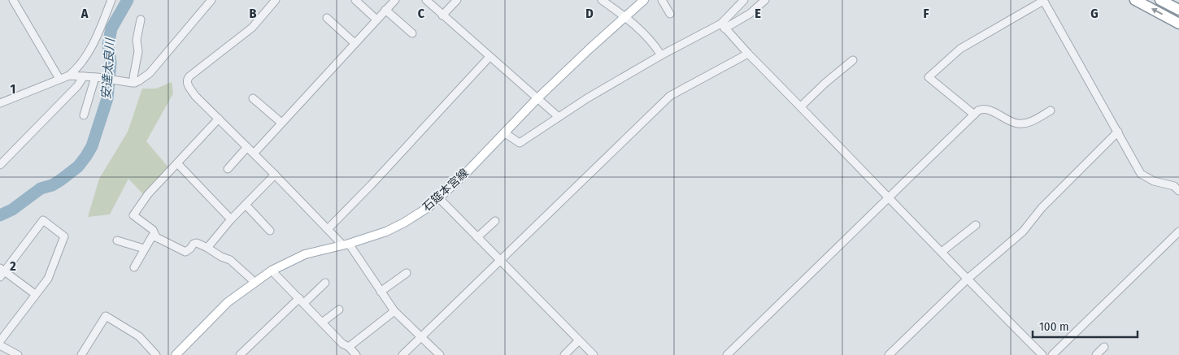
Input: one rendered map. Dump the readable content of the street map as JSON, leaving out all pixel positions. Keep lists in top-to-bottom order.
{
  "streets": {
    "main road": ["石筵本宮線"]
  },
  "water": ["安達太良川"],
  "scale_bar": "100 m",
  "grid": {
    "columns": [
      "A",
      "B",
      "C",
      "D",
      "E",
      "F",
      "G"
    ],
    "rows": ["1", "2"]
  }
}
